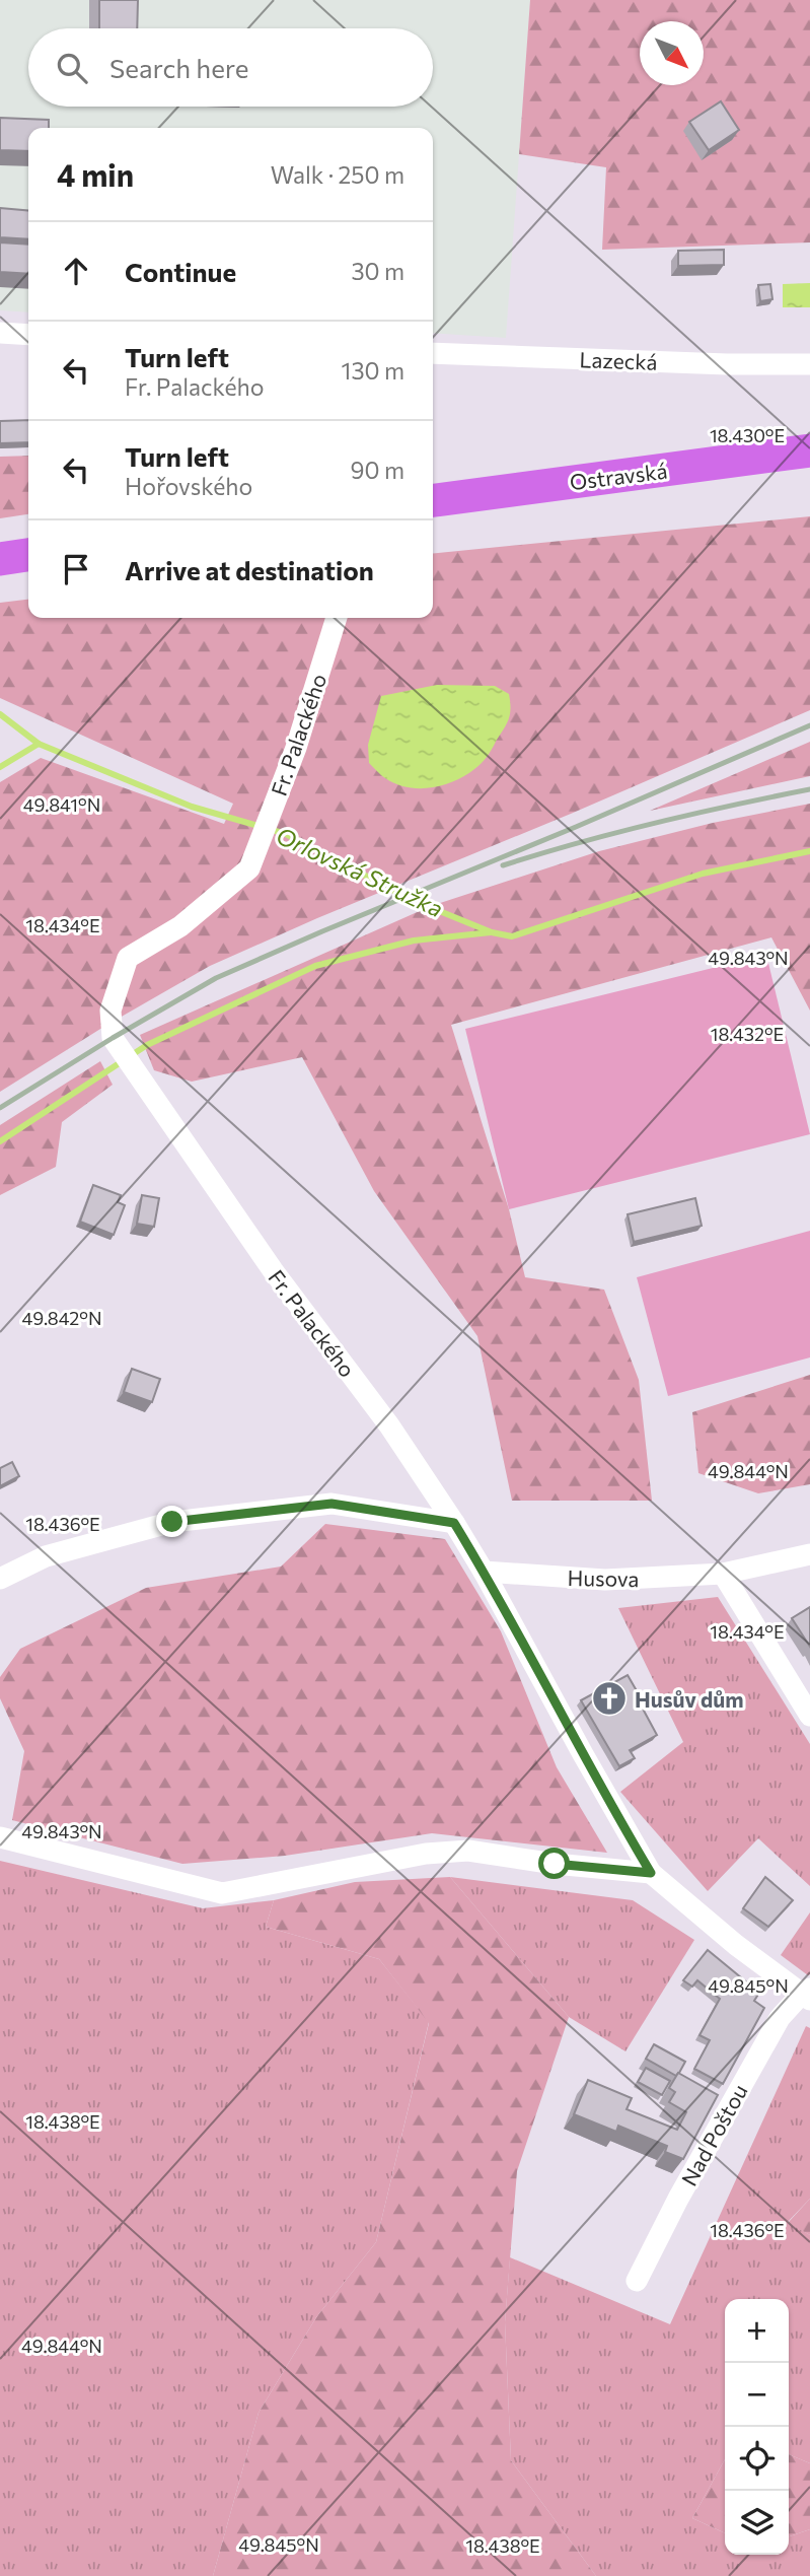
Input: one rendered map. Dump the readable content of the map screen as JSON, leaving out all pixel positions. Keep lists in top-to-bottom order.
{
  "streets": {
    "main road": ["Ostravská"],
    "street": [
      "Lazecká",
      "Fr. Palackého",
      "Husova",
      "Nad Poštou"
    ]
  },
  "crossings": [
    ["Fr. Palackého", "Husova"],
    ["Fr. Palackého", "Nad Poštou"]
  ],
  "water": ["Orlovská Stružka"],
  "places": {
    "church": ["Husův dům"]
  },
  "north": "bottom right",
  "page": {
    "search": "Search here",
    "heading": ["4 min", "Walk · 250 m"],
    "list": [
      ["Continue", "30 m"],
      ["Turn left", "Fr. Palackého", "130 m"],
      ["Turn left", "Hořovského", "90 m"],
      "Arrive at destination"
    ],
    "map_buttons": ["+", "−"]
  },
  "coordinates": [
    "18.430°E",
    "49.841°N",
    "18.434°E",
    "49.843°N",
    "18.432°E",
    "49.842°N",
    "49.844°N",
    "18.436°E",
    "49.845°N",
    "18.438°E"
  ]
}
